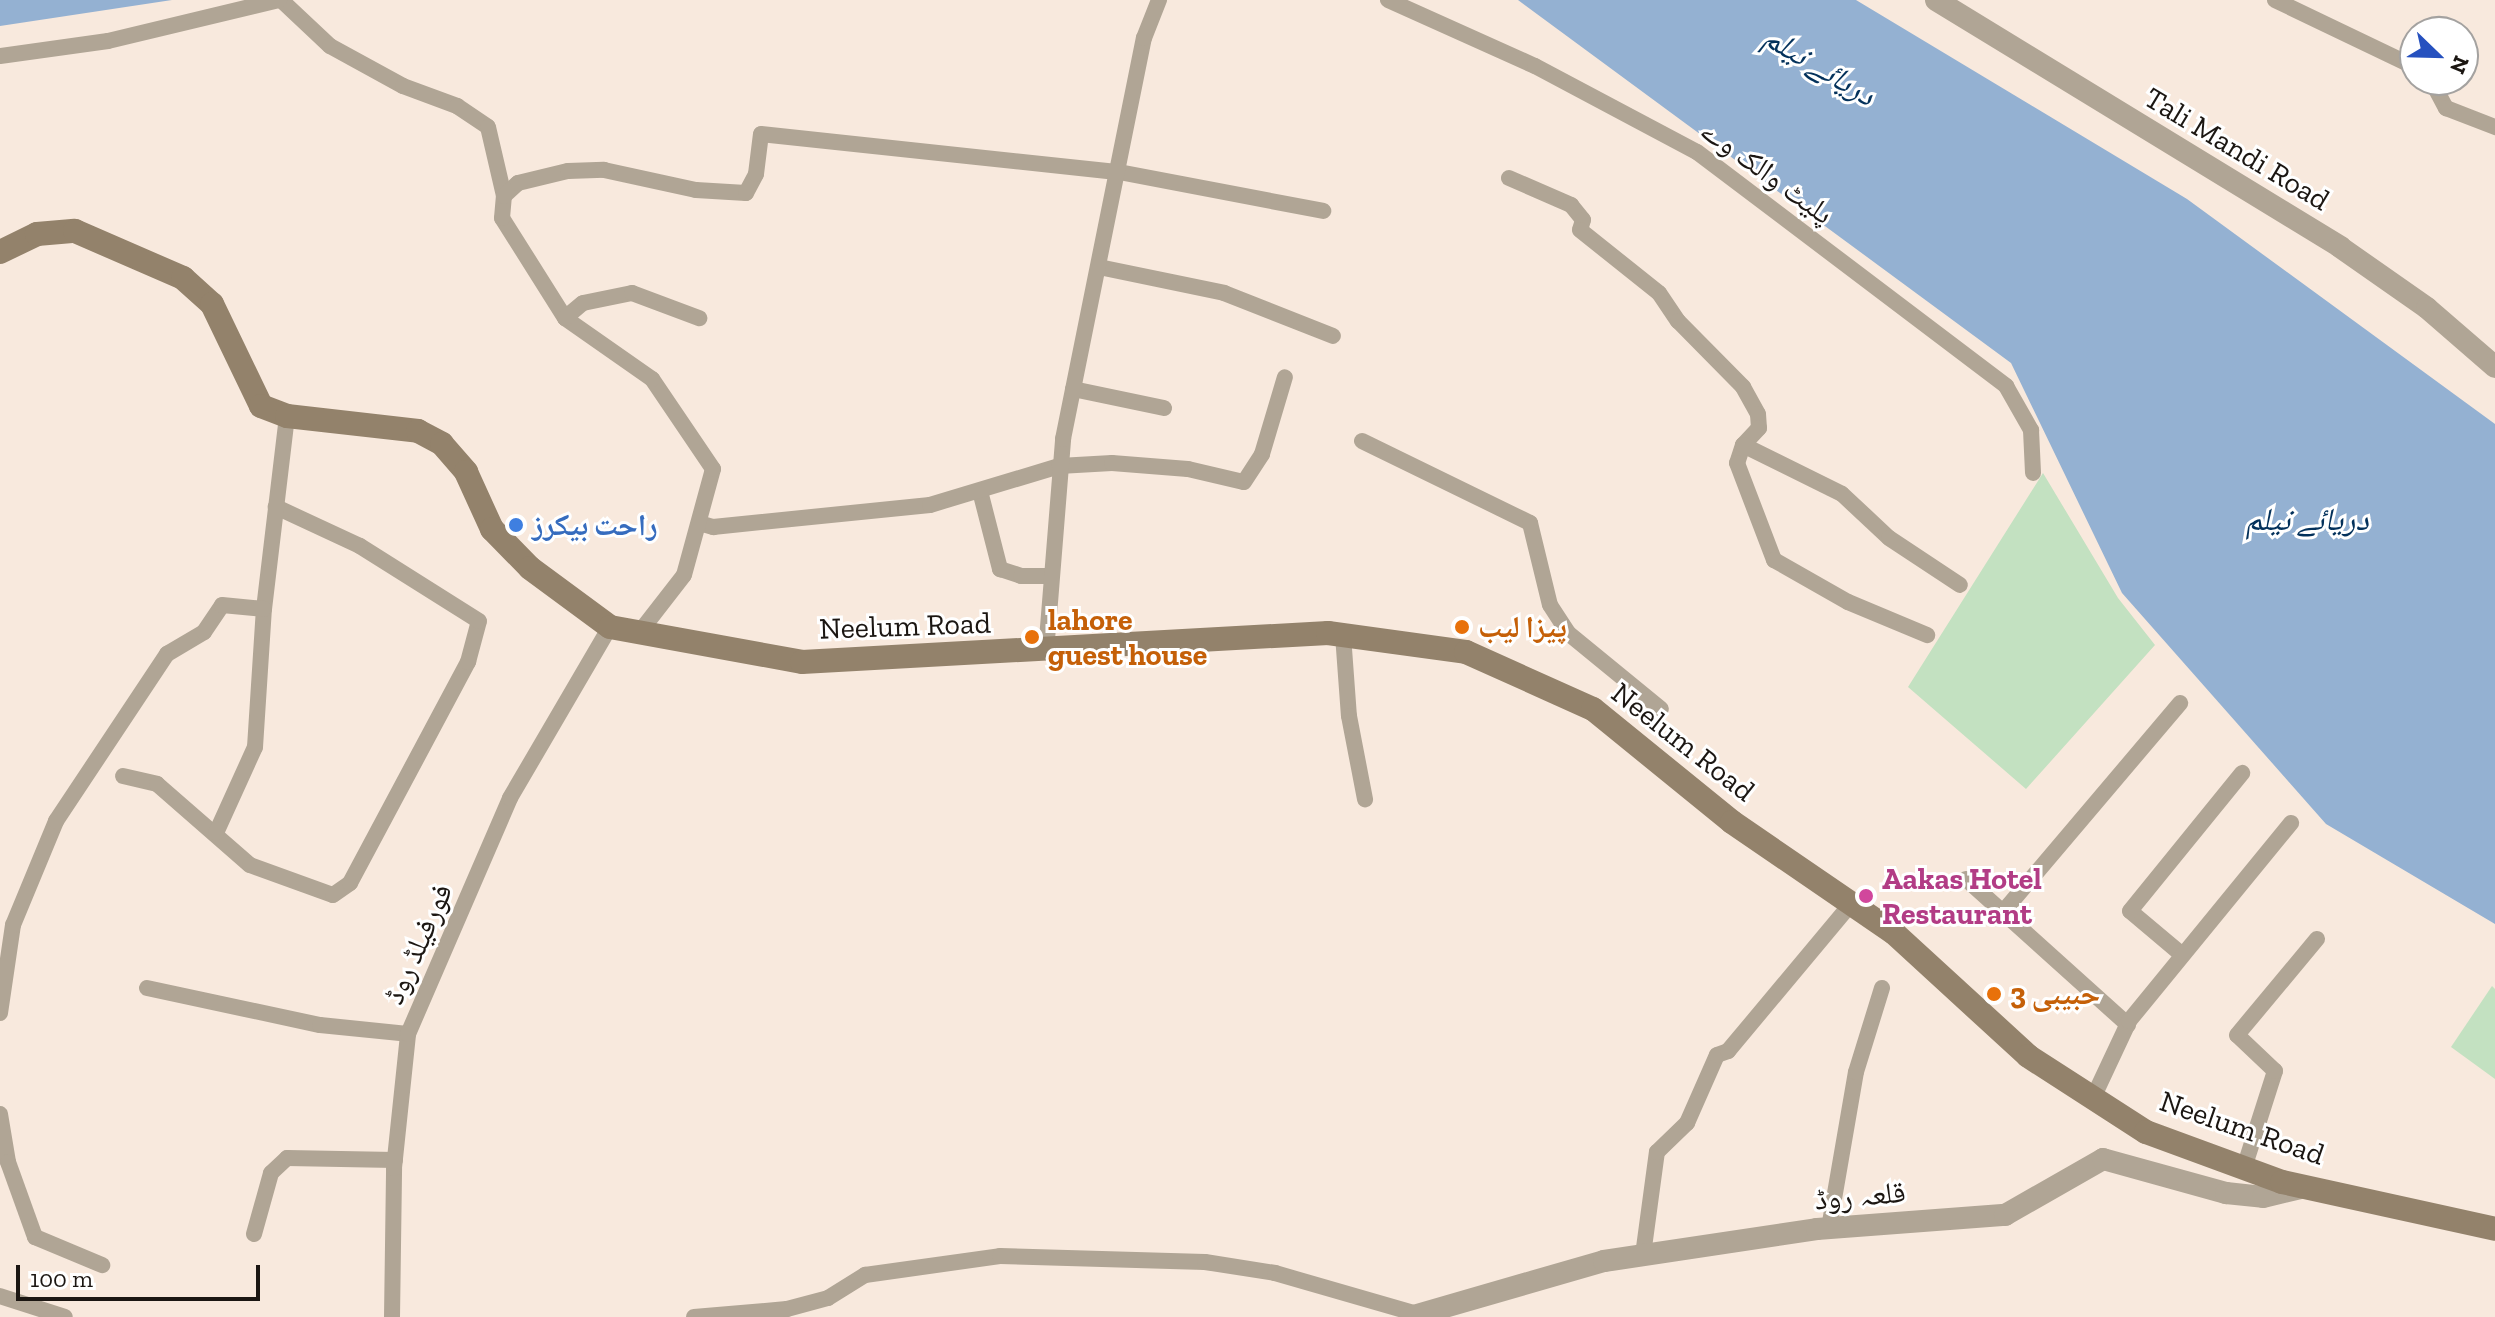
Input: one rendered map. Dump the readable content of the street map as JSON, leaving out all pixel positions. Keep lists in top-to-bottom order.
{
  "streets": {
    "main road": ["Neelum Road"],
    "street": [
      "Tali Mandi Road",
      "پلیٹ والک وے",
      "فورفیلڈ روڈ",
      "قلعہ روڈ"
    ]
  },
  "crossings": [
    ["Neelum Road", "فورفیلڈ روڈ"],
    ["Neelum Road", "قلعہ روڈ"]
  ],
  "water": ["دریائے نیلم"],
  "places": [
    "راحت بیکرز",
    "پیزا لیب",
    "lahore guest house",
    "Aakas Hotel Restaurant",
    "حبیبی 3"
  ],
  "scale_bar": "100 m",
  "north": "bottom right"
}
